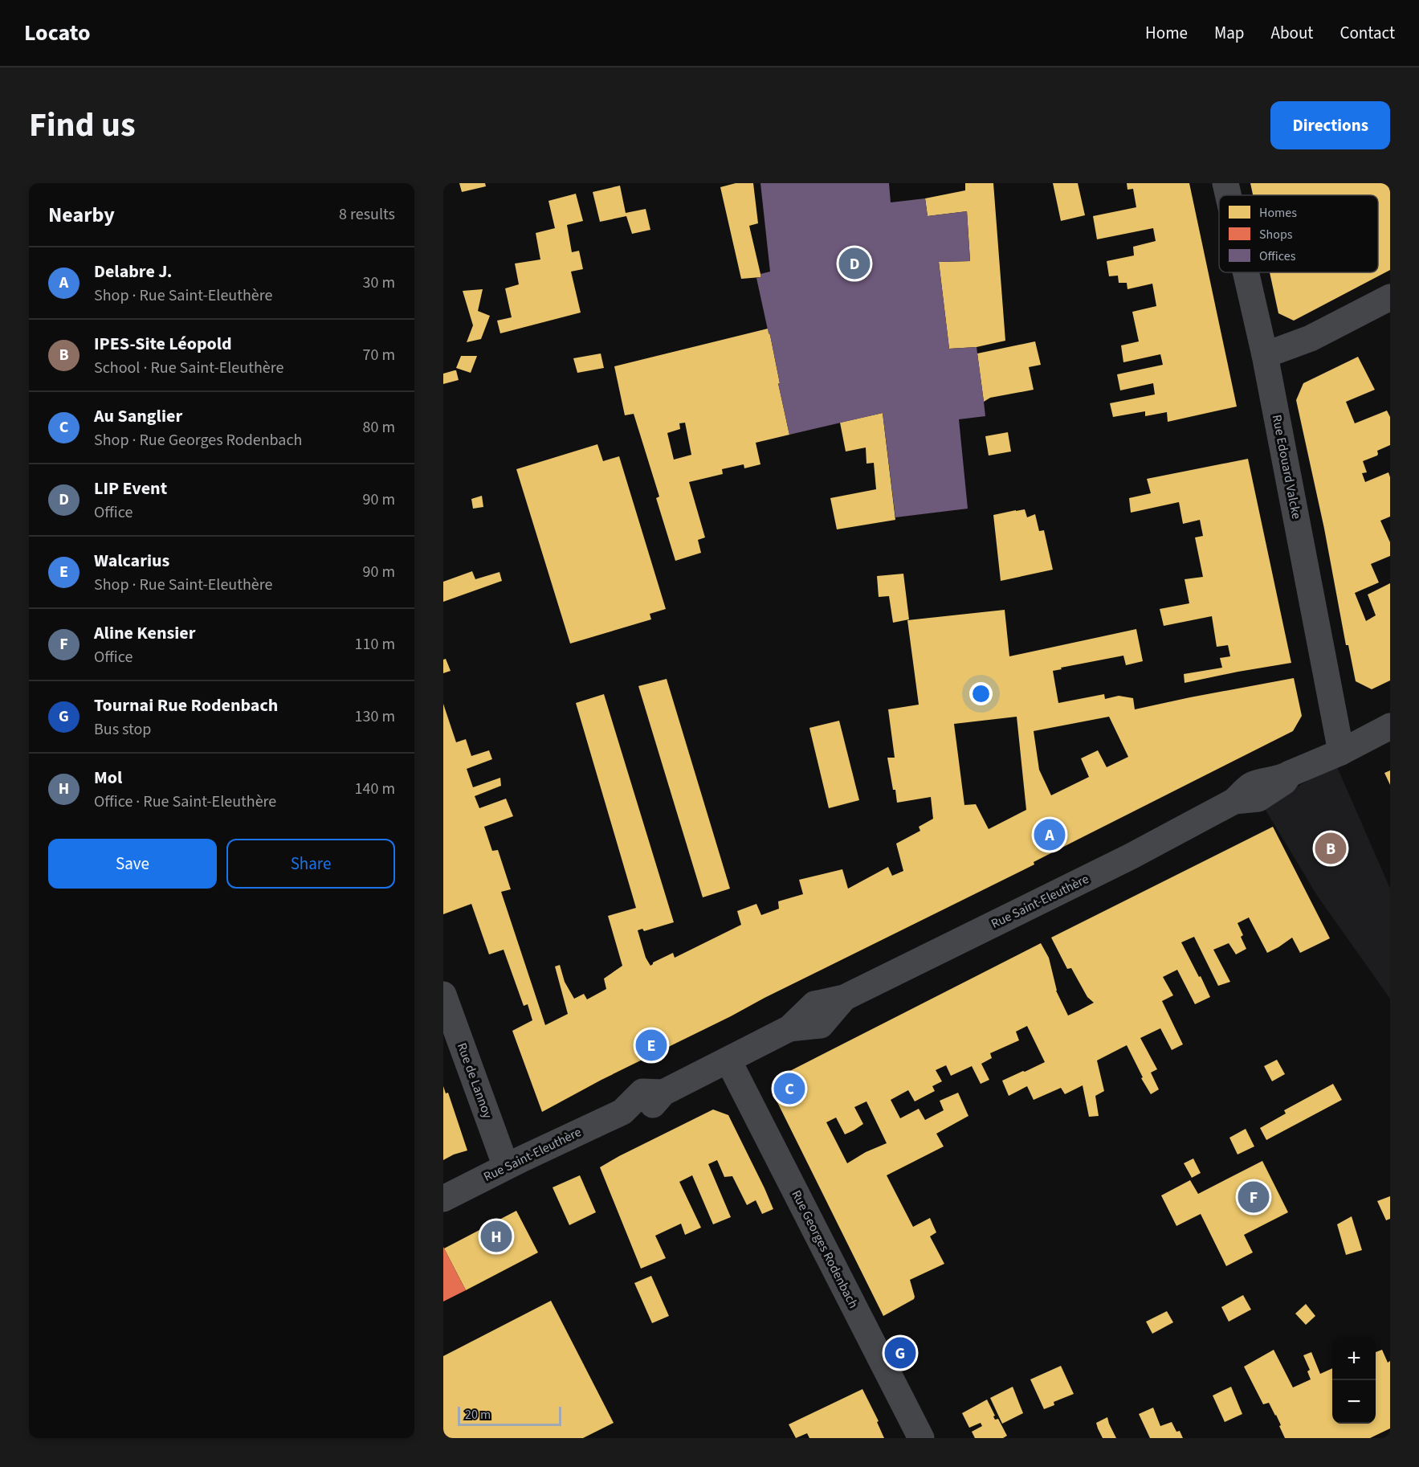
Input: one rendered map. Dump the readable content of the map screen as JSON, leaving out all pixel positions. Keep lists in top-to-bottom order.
{
  "streets": {
    "street": [
      "Rue Edouard Valcke",
      "Rue Saint-Eleuthère",
      "Rue de Lannoy",
      "Rue Georges Rodenbach"
    ]
  },
  "crossings": [
    ["Rue Edouard Valcke", "Rue Saint-Eleuthère"],
    ["Rue Saint-Eleuthère", "Rue de Lannoy"],
    ["Rue Saint-Eleuthère", "Rue Georges Rodenbach"]
  ],
  "legend": ["Homes", "Shops", "Offices"],
  "scale_bar": "20 m",
  "page": {
    "header": "Locato",
    "nav": [
      "Home",
      "Map",
      "About",
      "Contact"
    ],
    "title": "Find us",
    "buttons": [
      "Directions",
      ["Save", "Share"]
    ],
    "heading": ["Nearby", "8 results"],
    "list": [
      {
        "mark": "A",
        "name": "Delabre J.",
        "note": "Shop · Rue Saint-Eleuthère",
        "value": "30 m"
      },
      {
        "mark": "B",
        "name": "IPES-Site Léopold",
        "note": "School · Rue Saint-Eleuthère",
        "value": "70 m"
      },
      {
        "mark": "C",
        "name": "Au Sanglier",
        "note": "Shop · Rue Georges Rodenbach",
        "value": "80 m"
      },
      {
        "mark": "D",
        "name": "LIP Event",
        "note": "Office",
        "value": "90 m"
      },
      {
        "mark": "E",
        "name": "Walcarius",
        "note": "Shop · Rue Saint-Eleuthère",
        "value": "90 m"
      },
      {
        "mark": "F",
        "name": "Aline Kensier",
        "note": "Office",
        "value": "110 m"
      },
      {
        "mark": "G",
        "name": "Tournai Rue Rodenbach",
        "note": "Bus stop",
        "value": "130 m"
      },
      {
        "mark": "H",
        "name": "Mol",
        "note": "Office · Rue Saint-Eleuthère",
        "value": "140 m"
      }
    ],
    "pins": [
      "D",
      "A",
      "B",
      "E",
      "C",
      "F",
      "H",
      "G"
    ],
    "map_buttons": ["+", "−"],
    "scale": "20 m"
  }
}
